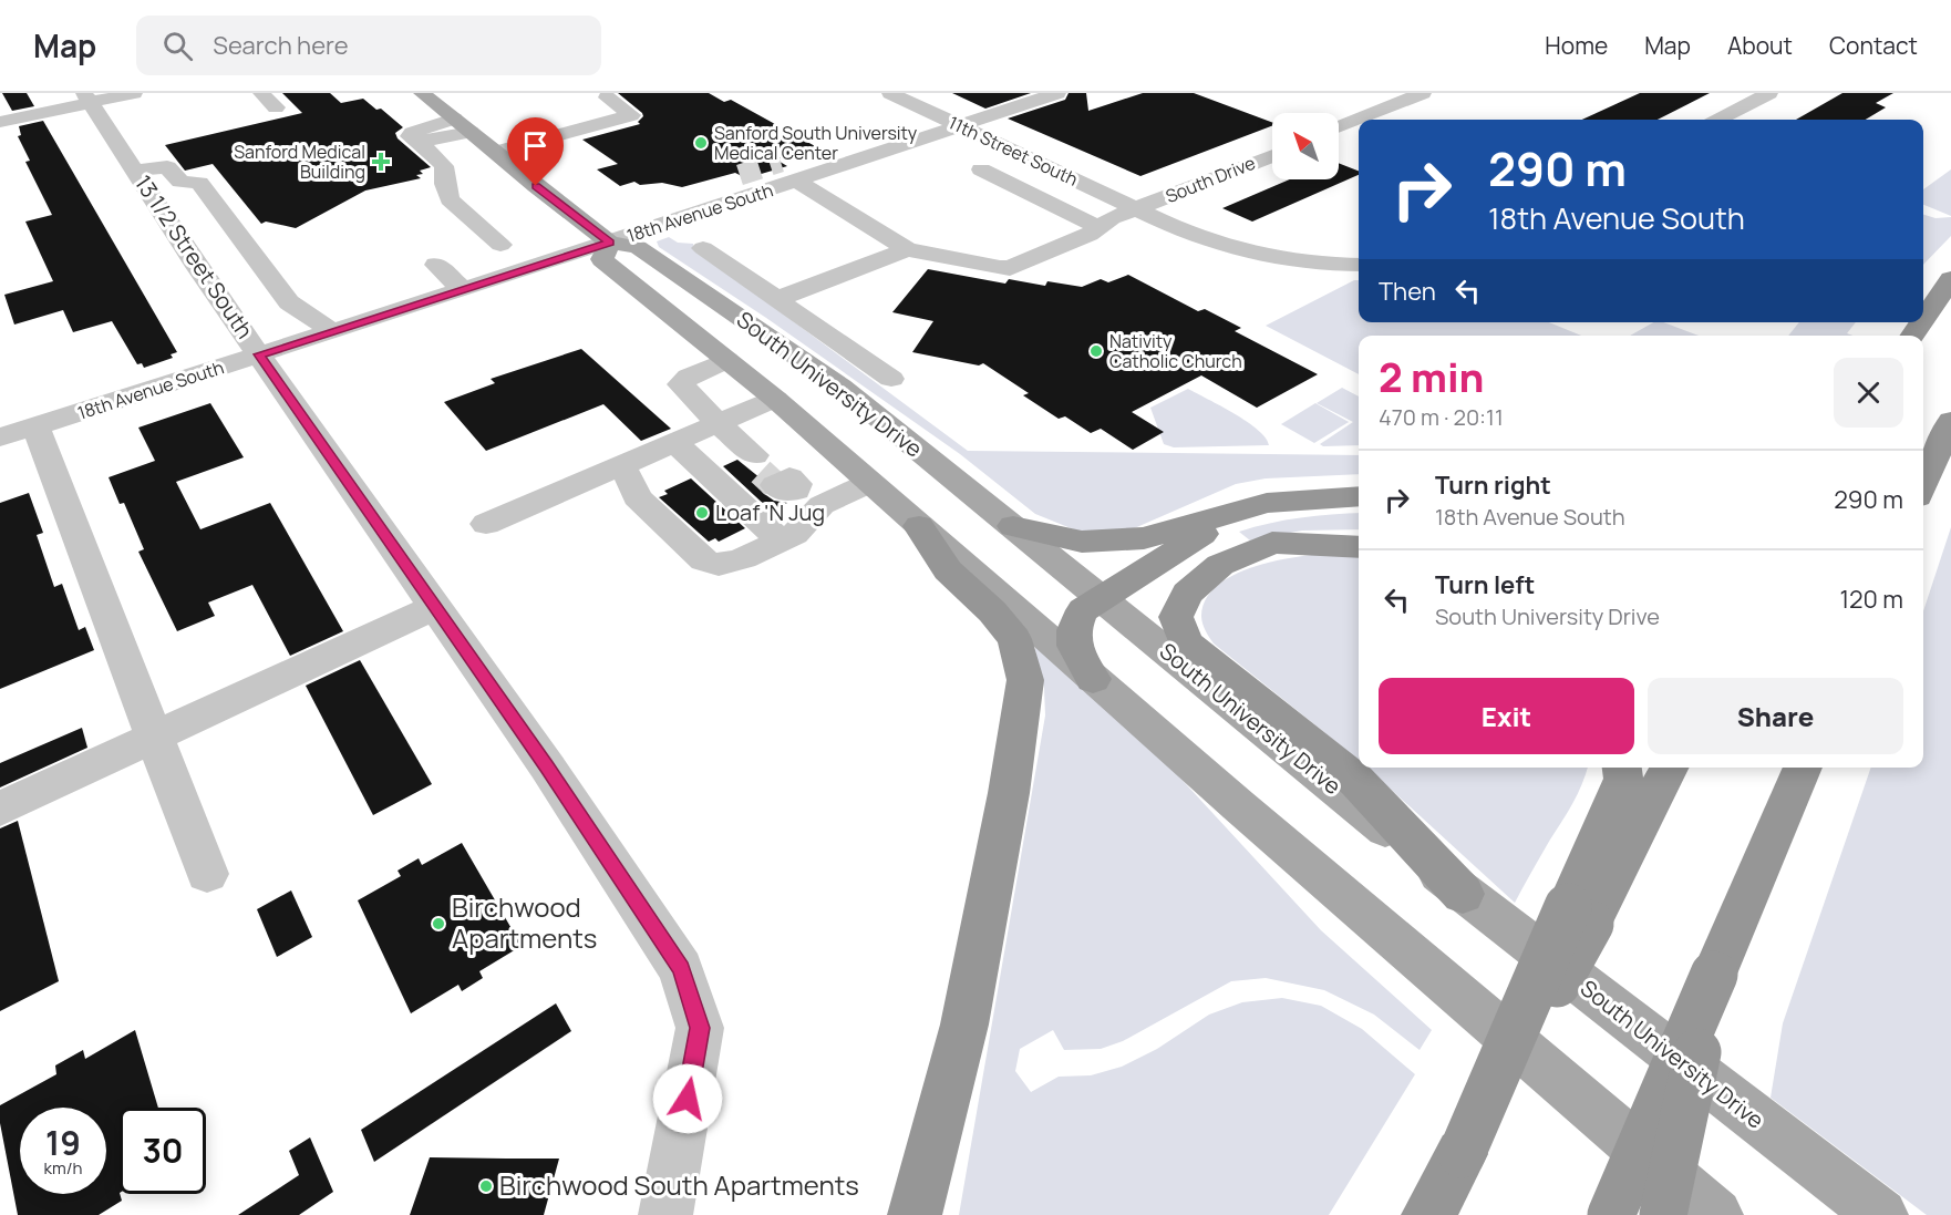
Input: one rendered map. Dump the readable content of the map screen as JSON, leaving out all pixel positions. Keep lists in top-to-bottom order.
{
  "streets": {
    "main road": ["South University Drive"],
    "street": [
      "11th Street South",
      "South Drive",
      "18th Avenue South",
      "13 1/2 Street South"
    ]
  },
  "crossings": [
    ["11th Street South", "South Drive"],
    ["11th Street South", "18th Avenue South"],
    ["18th Avenue South", "13 1/2 Street South"],
    ["18th Avenue South", "South University Drive"]
  ],
  "places": {
    "other": [
      "Sanford South University Medical Center",
      "Nativity Catholic Church",
      "Loaf 'N Jug",
      "Birchwood Apartments",
      "Birchwood South Apartments"
    ],
    "health": ["Sanford Medical Building"]
  },
  "north": "top left",
  "page": {
    "header": "Map",
    "search": "Search here",
    "nav": [
      "Home",
      "Map",
      "About",
      "Contact"
    ],
    "turn": ["290 m", "18th Avenue South"],
    "then": "Then",
    "heading": ["2 min", "470 m · 20:11"],
    "list": [
      {
        "name": "Turn right",
        "note": "18th Avenue South",
        "value": "290 m"
      },
      {
        "name": "Turn left",
        "note": "South University Drive",
        "value": "120 m"
      }
    ],
    "buttons": ["Exit", "Share"],
    "speed": "19 km/h",
    "limit": "30"
  }
}
